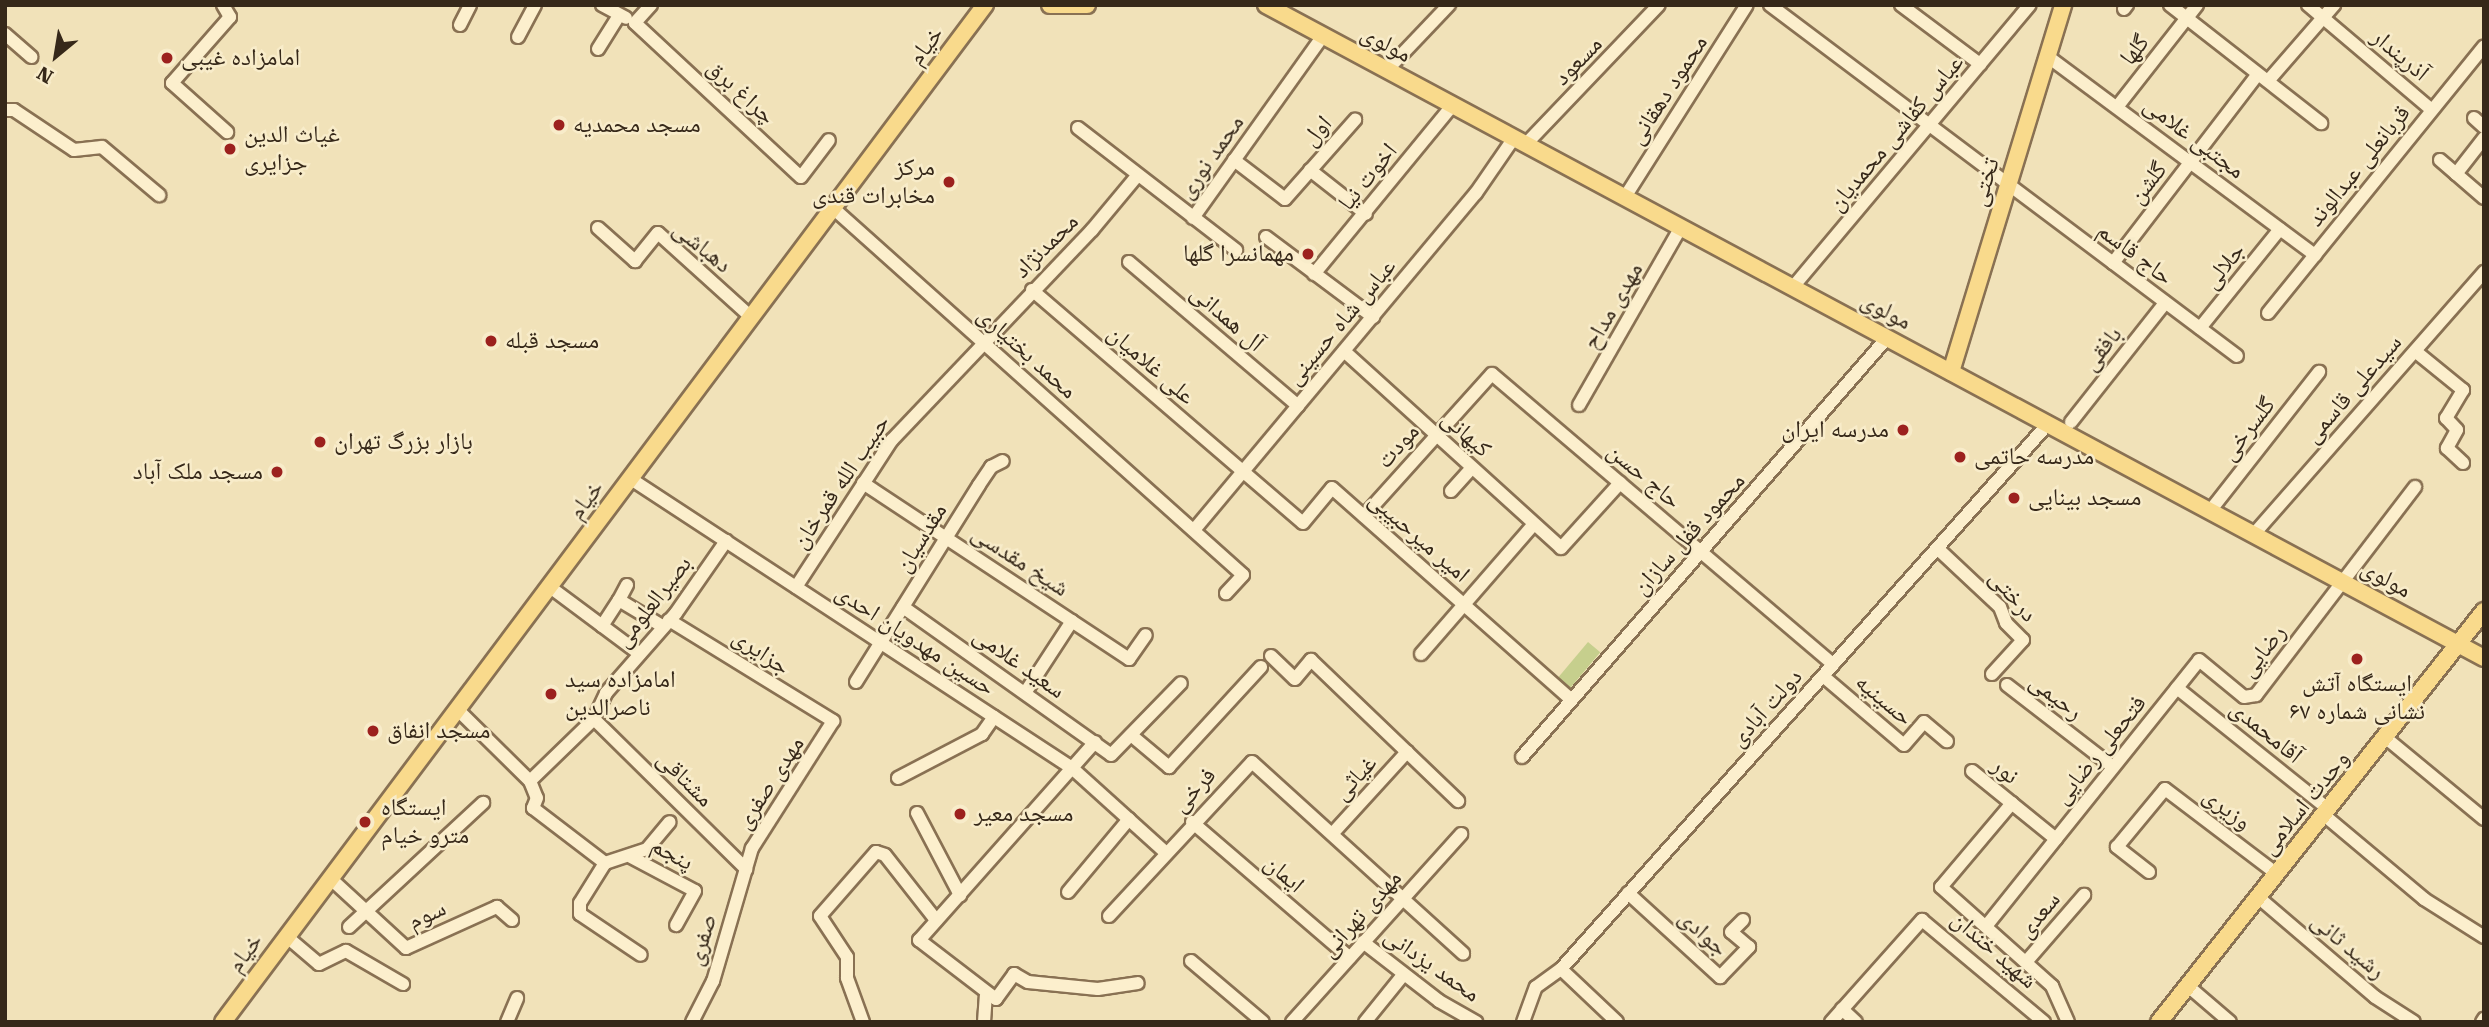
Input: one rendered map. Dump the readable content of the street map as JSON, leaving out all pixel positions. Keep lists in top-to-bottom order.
{
  "streets": {
    "main road": [
      "مولوی",
      "خیام",
      "تختی",
      "وحدت اسلامی"
    ],
    "street": [
      "گلها",
      "آذرپندار",
      "مسعود",
      "محمود دهقانی",
      "چراغ برق",
      "اول",
      "عباس کفاشی محمدیان",
      "مجتبی غلامی",
      "محمد نوری",
      "قربانعلی عبدالوند",
      "اخوت نیا",
      "گلشن",
      "محمدنژاد",
      "دهباشی",
      "حاج قاسم",
      "جلالی",
      "مهدی مداح",
      "آل همدانی",
      "عباس شاه حسینی",
      "بافقی",
      "محمد بختیاری",
      "علی غلامیان",
      "سیدعلی قاسمی",
      "گلسرخی",
      "کیهانی",
      "مودت",
      "حاج حسن",
      "حبیب الله قمرخان",
      "محمود قفل سازان",
      "امیر میرحبیبی",
      "مقدسیان",
      "شیخ مقدسی",
      "درختی",
      "بصیرالعلومی",
      "حسین مهدویان احدی",
      "رضایی",
      "جزایری",
      "سعید غلامی",
      "رحیمی",
      "حسینیه",
      "دولت آبادی",
      "آقامحمدی",
      "فتحعلی رضایی",
      "نور",
      "غیاثی",
      "مشتاقی",
      "مهدی صفری",
      "فرخی",
      "وزیری",
      "پنجم",
      "ایمان",
      "مهدی تهرانی",
      "سوم",
      "سعدی",
      "جوادی",
      "صفری",
      "رشید ثانی",
      "شهید خندان",
      "محمد یزدانی"
    ]
  },
  "crossings": [
    ["مولوی", "مسعود"],
    ["مولوی", "محمود دهقانی"],
    ["مولوی", "عباس کفاشی محمدیان"],
    ["مولوی", "محمد نوری"],
    ["مولوی", "اخوت نیا"],
    ["مولوی", "تختی"],
    ["مولوی", "مهدی مداح"],
    ["مولوی", "عباس شاه حسینی"],
    ["مولوی", "سیدعلی قاسمی"],
    ["مولوی", "گلسرخی"],
    ["مولوی", "محمود قفل سازان"],
    ["مولوی", "رضایی"],
    ["مولوی", "دولت آبادی"],
    ["مولوی", "وحدت اسلامی"],
    ["خیام", "دهباشی"],
    ["خیام", "محمد بختیاری"],
    ["خیام", "حسین مهدویان احدی"],
    ["گلها", "مجتبی غلامی"],
    ["آذرپندار", "قربانعلی عبدالوند"],
    ["آذرپندار", "گلشن"],
    ["مسعود", "عباس شاه حسینی"],
    ["اول", "محمد نوری"],
    ["عباس کفاشی محمدیان", "حاج قاسم"],
    ["مجتبی غلامی", "قربانعلی عبدالوند"],
    ["مجتبی غلامی", "تختی"],
    ["مجتبی غلامی", "گلشن"],
    ["مجتبی غلامی", "جلالی"],
    ["محمد نوری", "محمدنژاد"],
    ["تختی", "حاج قاسم"],
    ["گلشن", "حاج قاسم"],
    ["محمدنژاد", "محمد بختیاری"],
    ["محمدنژاد", "علی غلامیان"],
    ["محمدنژاد", "حبیب الله قمرخان"],
    ["حاج قاسم", "جلالی"],
    ["حاج قاسم", "بافقی"],
    ["آل همدانی", "عباس شاه حسینی"],
    ["عباس شاه حسینی", "محمد بختیاری"],
    ["عباس شاه حسینی", "علی غلامیان"],
    ["عباس شاه حسینی", "کیهانی"],
    ["عباس شاه حسینی", "امیر میرحبیبی"],
    ["محمد بختیاری", "حبیب الله قمرخان"],
    ["علی غلامیان", "امیر میرحبیبی"],
    ["کیهانی", "مودت"],
    ["کیهانی", "حاج حسن"],
    ["مودت", "حاج حسن"],
    ["مودت", "امیر میرحبیبی"],
    ["حاج حسن", "محمود قفل سازان"],
    ["حاج حسن", "دولت آبادی"],
    ["حبیب الله قمرخان", "شیخ مقدسی"],
    ["حبیب الله قمرخان", "حسین مهدویان احدی"],
    ["محمود قفل سازان", "امیر میرحبیبی"],
    ["مقدسیان", "شیخ مقدسی"],
    ["مقدسیان", "حسین مهدویان احدی"],
    ["مقدسیان", "سعید غلامی"],
    ["درختی", "دولت آبادی"],
    ["بصیرالعلومی", "حسین مهدویان احدی"],
    ["بصیرالعلومی", "جزایری"],
    ["بصیرالعلومی", "مشتاقی"],
    ["حسین مهدویان احدی", "فرخی"],
    ["رضایی", "آقامحمدی"],
    ["رضایی", "فتحعلی رضایی"],
    ["جزایری", "مهدی صفری"],
    ["رحیمی", "فتحعلی رضایی"],
    ["حسینیه", "دولت آبادی"],
    ["دولت آبادی", "جوادی"],
    ["آقامحمدی", "فتحعلی رضایی"],
    ["آقامحمدی", "وحدت اسلامی"],
    ["فتحعلی رضایی", "نور"],
    ["غیاثی", "فرخی"],
    ["مشتاقی", "مهدی صفری"],
    ["مشتاقی", "صفری"],
    ["مهدی صفری", "صفری"],
    ["فرخی", "ایمان"],
    ["وحدت اسلامی", "وزیری"],
    ["وحدت اسلامی", "رشید ثانی"],
    ["ایمان", "مهدی تهرانی"],
    ["مهدی تهرانی", "محمد یزدانی"]
  ],
  "places": [
    "امامزاده غیبی",
    "مسجد محمدیه",
    "غیاث الدین جزایری",
    "مرکز مخابرات قندی",
    "مهمانسرا گلها",
    "مسجد قبله",
    "مدرسه ایران",
    "بازار بزرگ تهران",
    "مدرسه حاتمی",
    "مسجد ملک آباد",
    "مسجد بینایی",
    "ایستگاه آتش نشانی شماره ۶۷",
    "امامزاده سید ناصرالدین",
    "مسجد انفاق",
    "مسجد معیر",
    "ایستگاه مترو خیام"
  ],
  "north": "bottom left"
}
